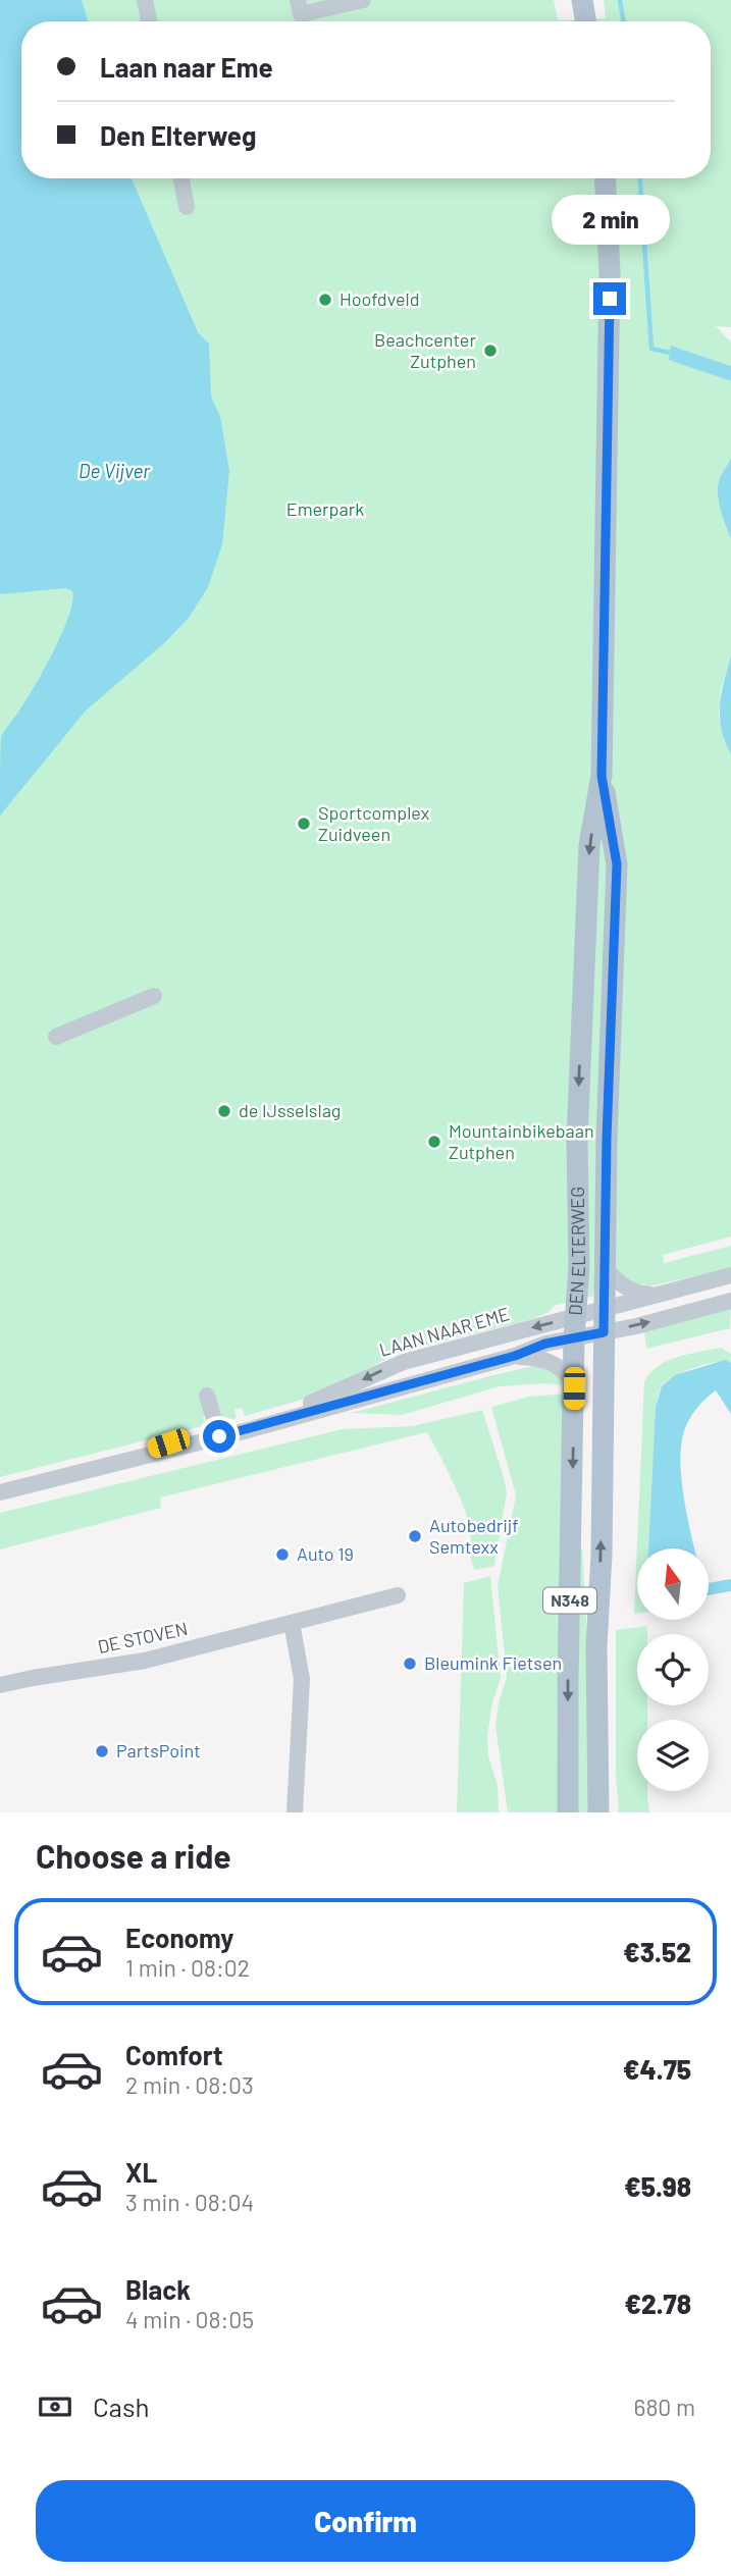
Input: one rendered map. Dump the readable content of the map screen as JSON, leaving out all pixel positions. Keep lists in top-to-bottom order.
{
  "streets": {
    "main road": ["DEN ELTERWEG", "N348"],
    "street": ["LAAN NAAR EME", "DE STOVEN"]
  },
  "crossings": [
    ["DEN ELTERWEG", "LAAN NAAR EME"]
  ],
  "water": ["De Vijver"],
  "parks": ["Emerpark"],
  "places": [
    "Hoofdveld",
    "Beachcenter Zutphen",
    "Sportcomplex Zuidveen",
    "de IJsselslag",
    "Mountainbikebaan Zutphen",
    "Autobedrijf Semtexx",
    "Auto 19",
    "Bleumink Fietsen",
    "PartsPoint"
  ],
  "north": "top",
  "page": {
    "banner": ["Laan naar Eme", "Den Elterweg"],
    "bubble": "2 min",
    "heading": "Choose a ride",
    "list": [
      {
        "name": "Economy",
        "note": "1 min · 08:02",
        "value": "€3.52"
      },
      {
        "name": "Comfort",
        "note": "2 min · 08:03",
        "value": "€4.75"
      },
      {
        "name": "XL",
        "note": "3 min · 08:04",
        "value": "€5.98"
      },
      {
        "name": "Black",
        "note": "4 min · 08:05",
        "value": "€2.78"
      }
    ],
    "pay": ["Cash", "680 m"],
    "buttons": "Confirm"
  }
}
